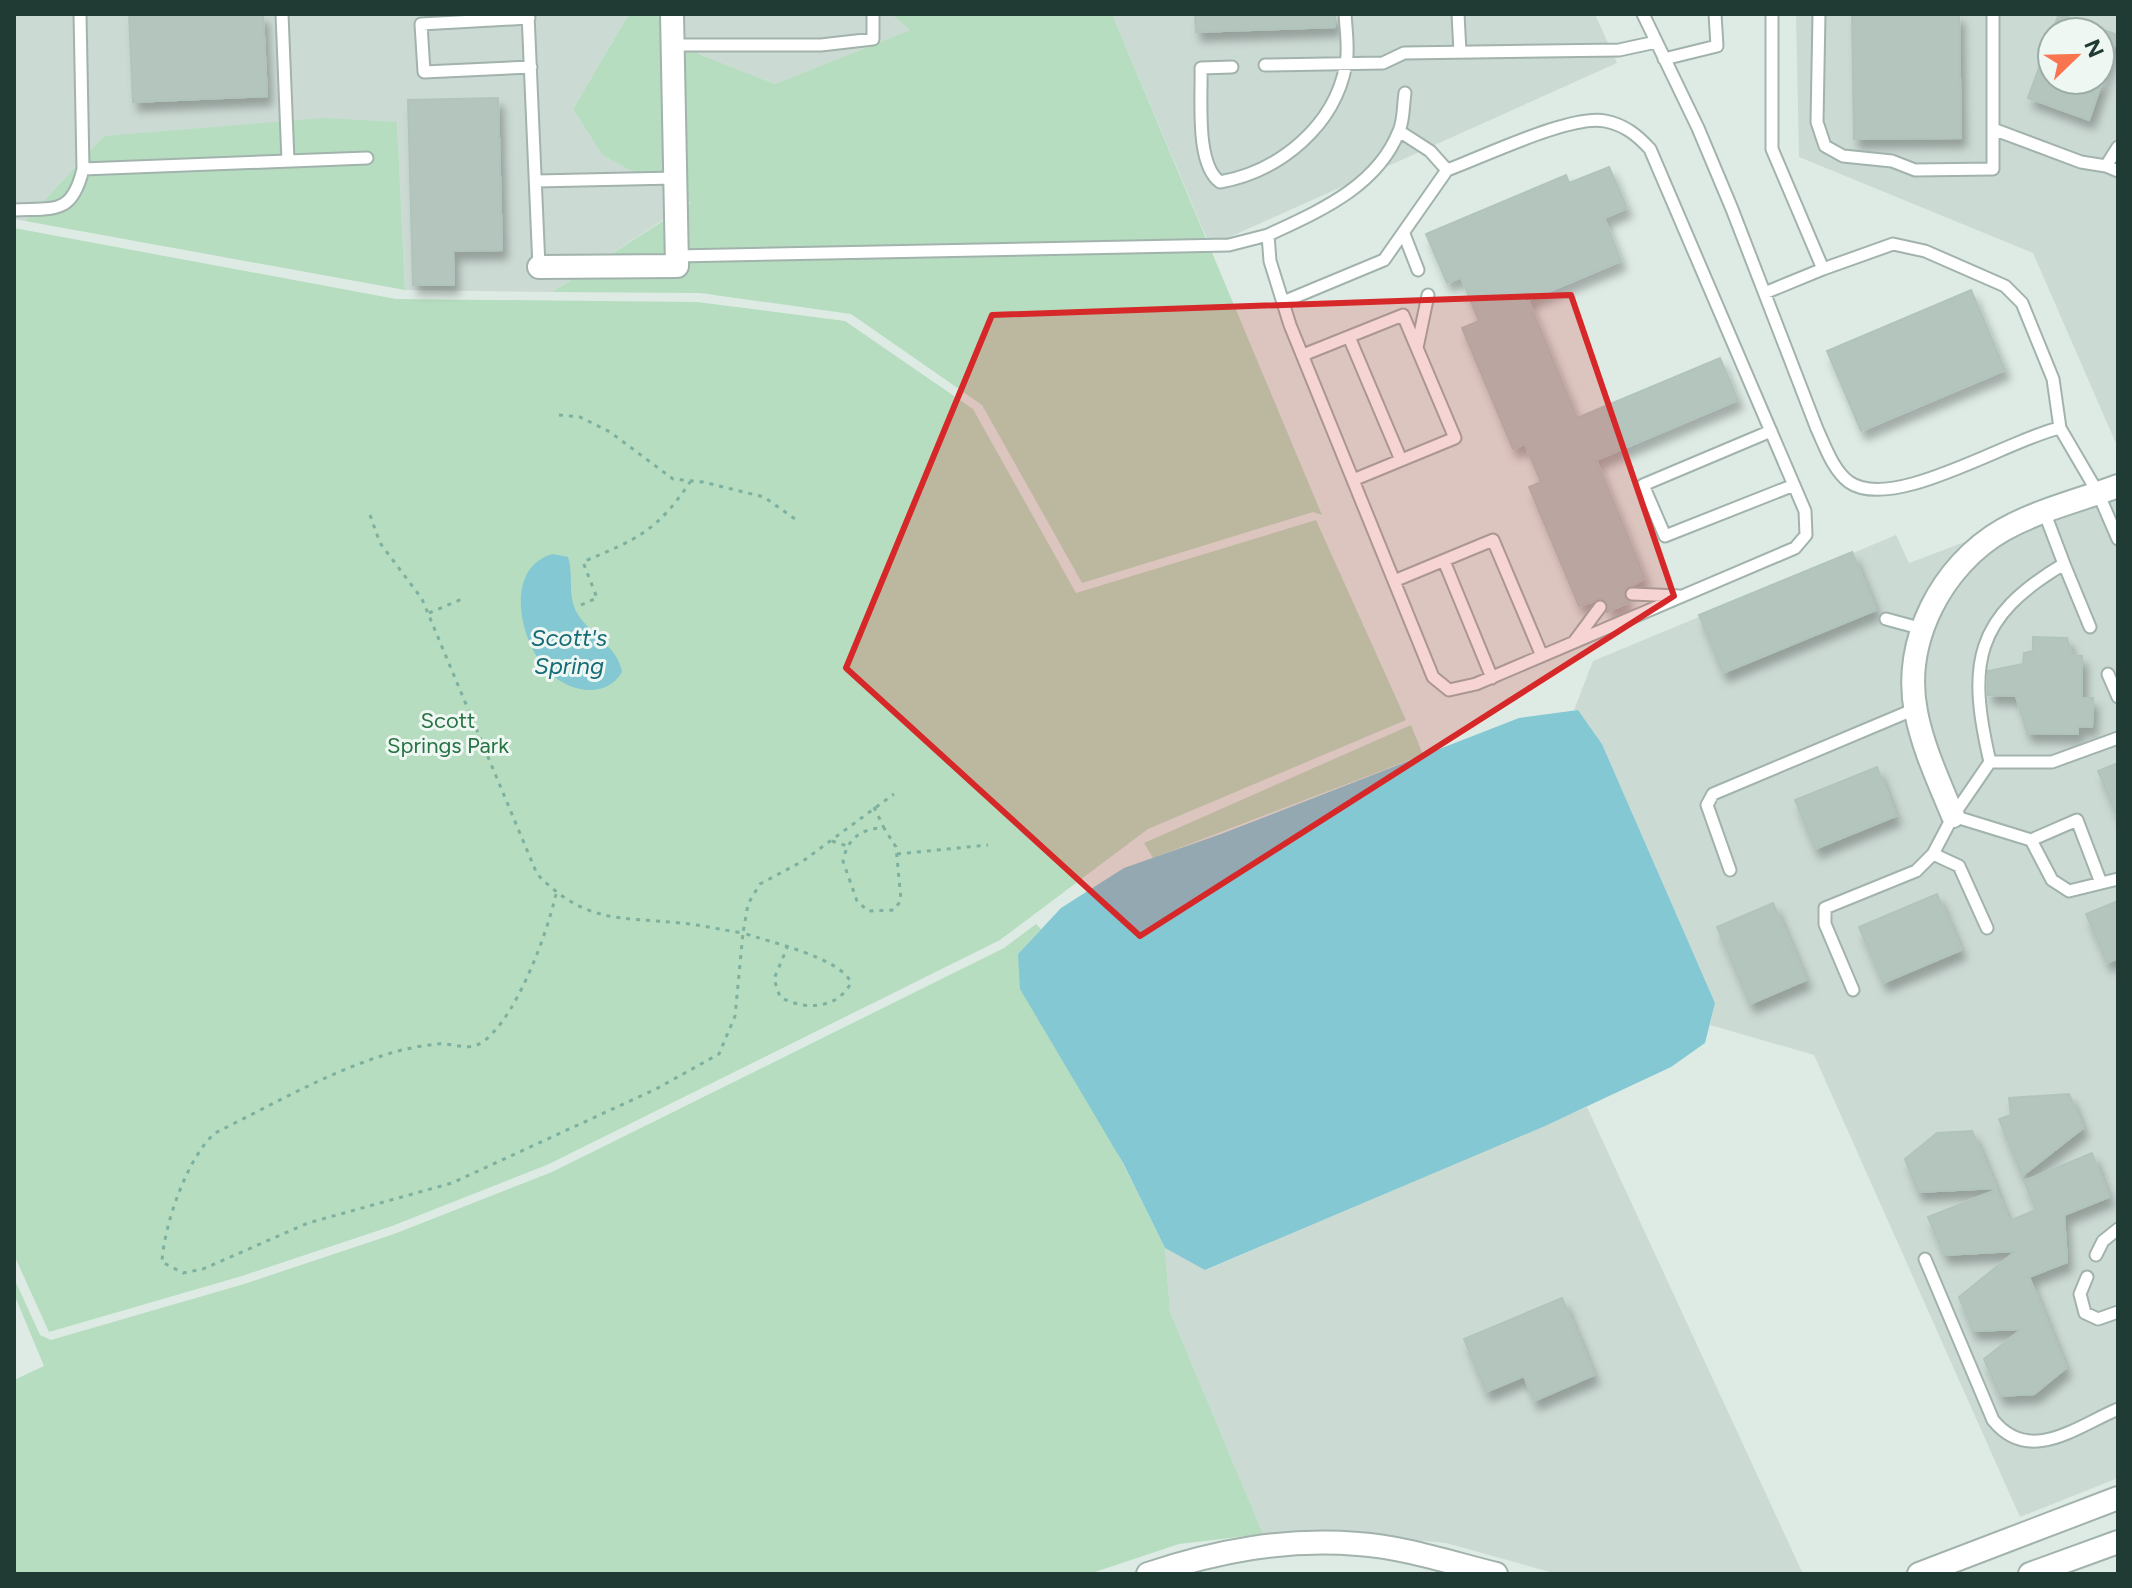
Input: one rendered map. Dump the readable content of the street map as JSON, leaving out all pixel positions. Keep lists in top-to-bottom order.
{
  "water": ["Scott's Spring"],
  "parks": ["Scott Springs Park"],
  "north": "top right"
}
